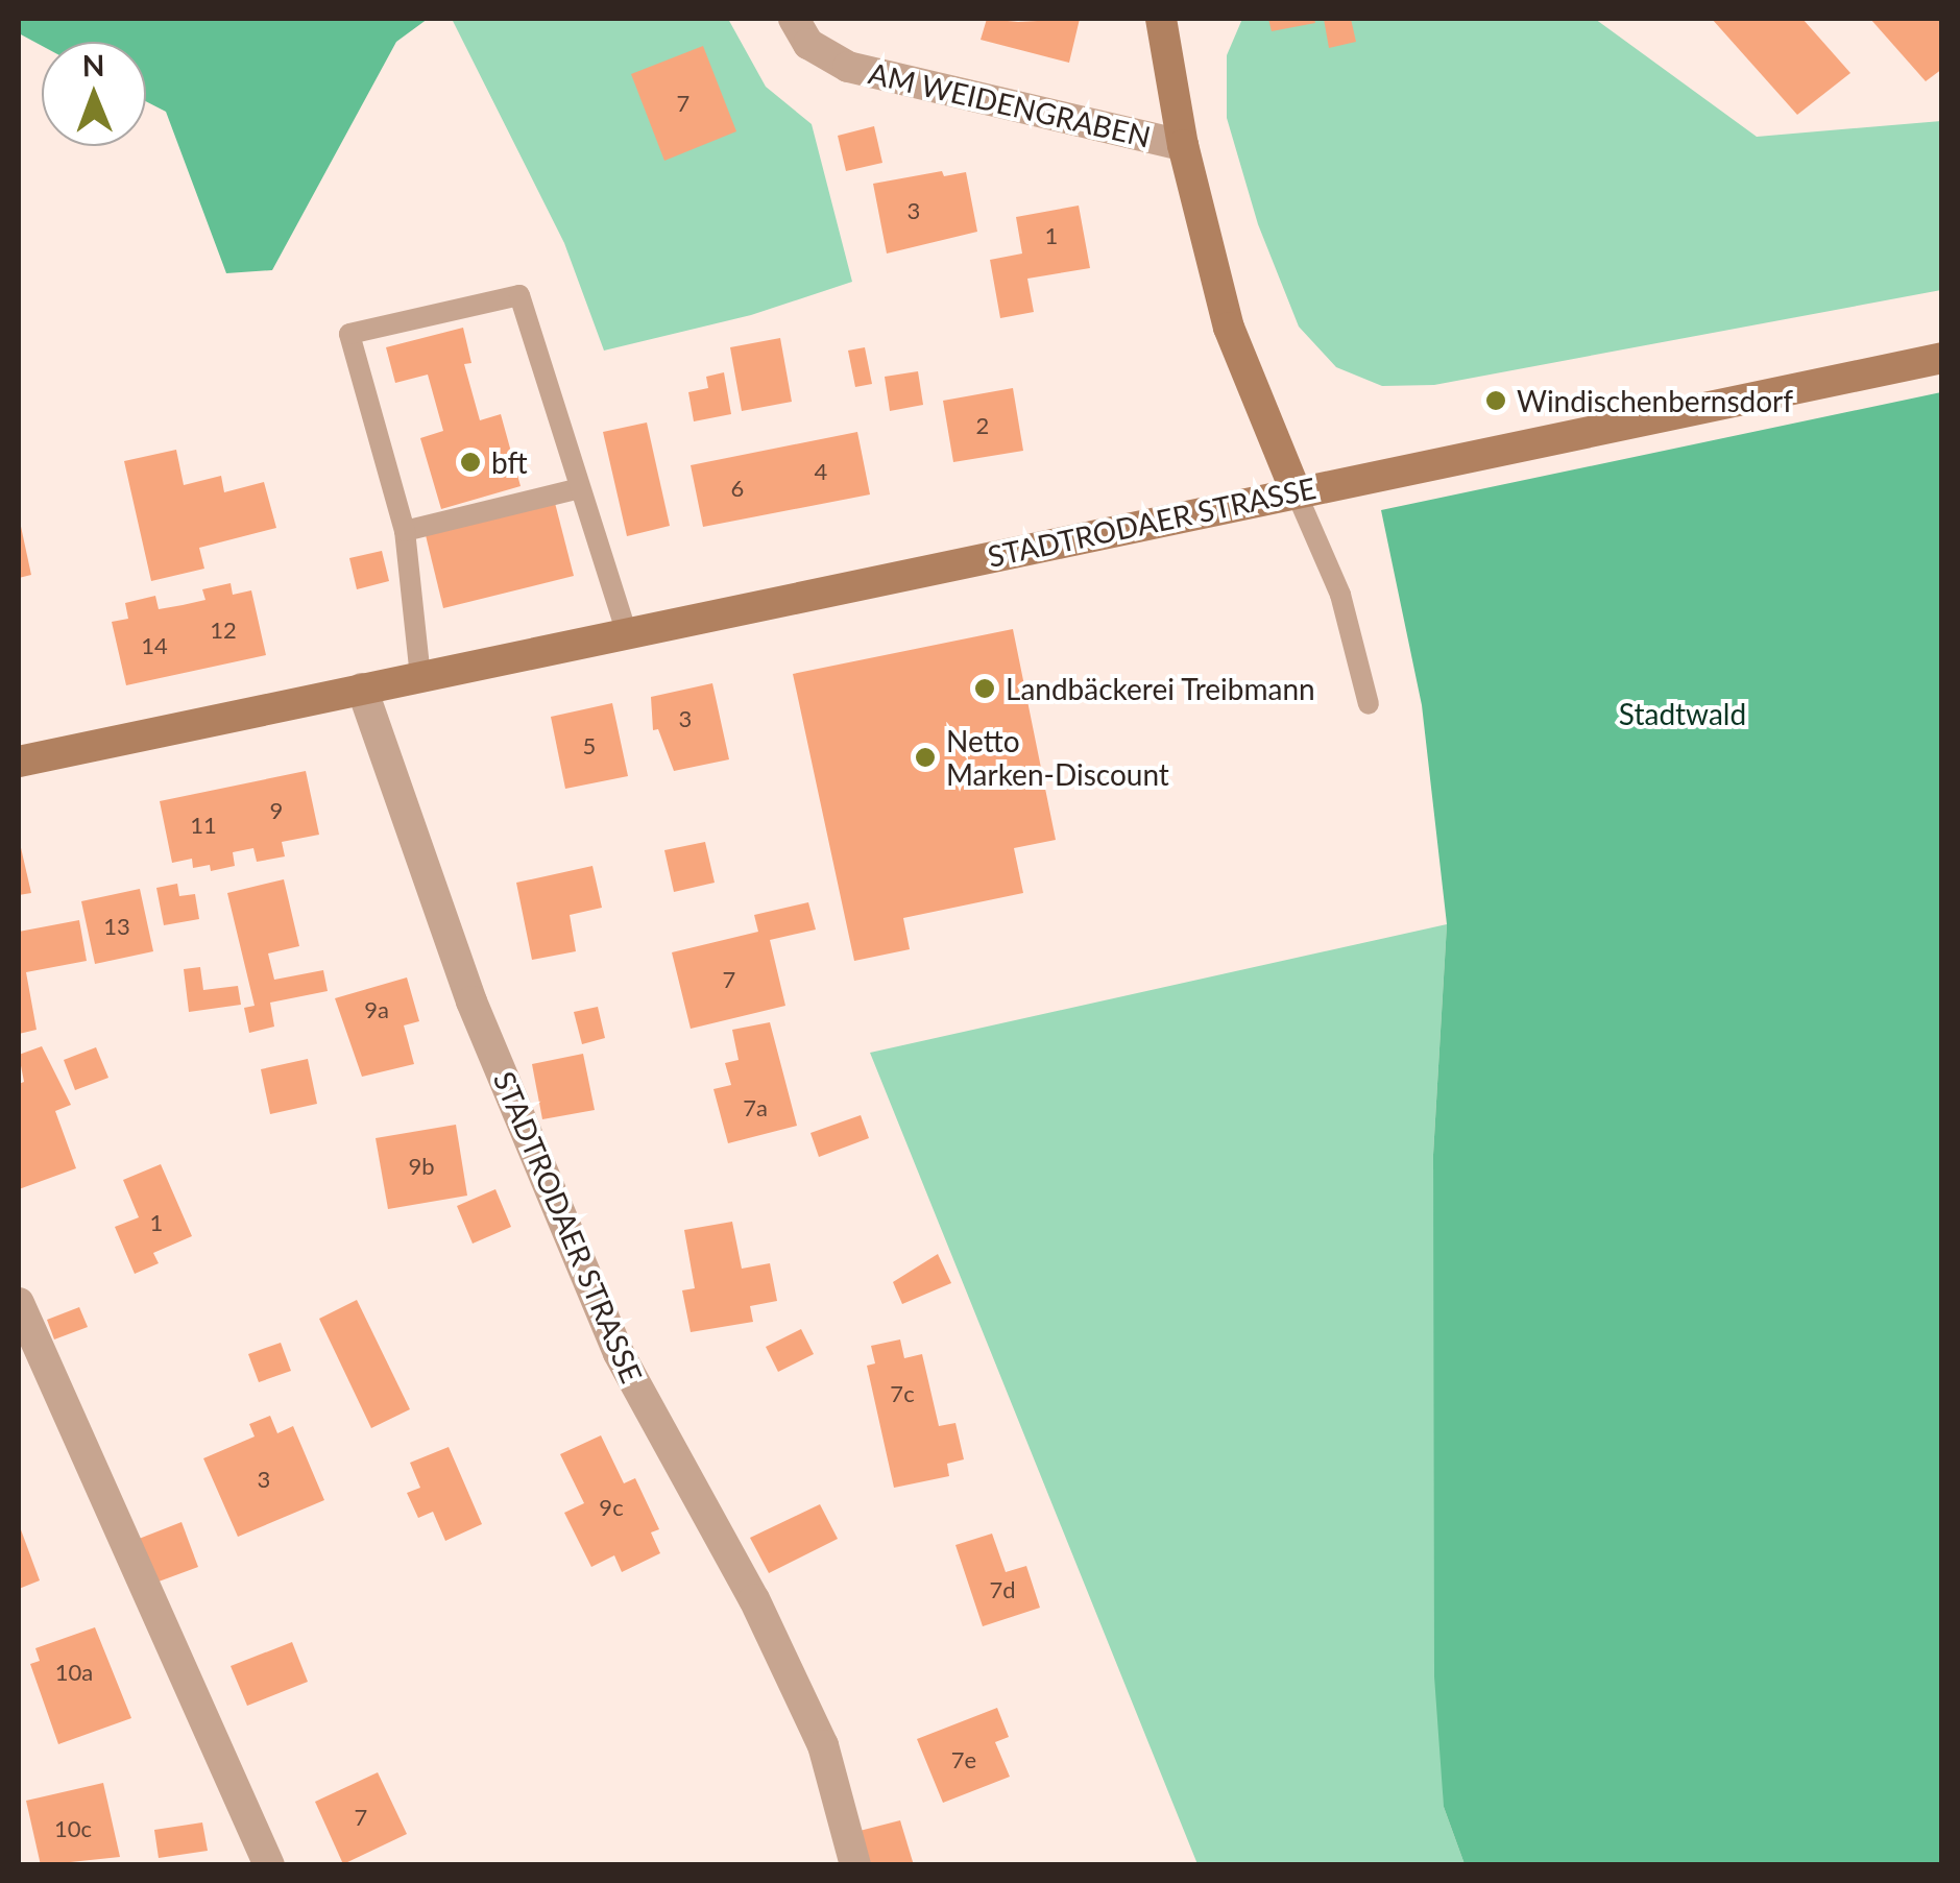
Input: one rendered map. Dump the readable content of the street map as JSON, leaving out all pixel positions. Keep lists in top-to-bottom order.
{
  "streets": {
    "main road": ["STADTRODAER STRASSE"],
    "street": ["AM WEIDENGRABEN"]
  },
  "parks": ["Stadtwald"],
  "places": [
    "Windischenbernsdorf",
    "bft",
    "Landbäckerei Treibmann",
    "Netto Marken-Discount"
  ],
  "house_numbers": [
    "7",
    "3",
    "1",
    "2",
    "4",
    "6",
    "12",
    "14",
    "3",
    "5",
    "9",
    "11",
    "13",
    "7",
    "9a",
    "7a",
    "9b",
    "1",
    "7c",
    "3",
    "9c",
    "7d",
    "10a",
    "7e",
    "7",
    "10c"
  ],
  "north": "top"
}
